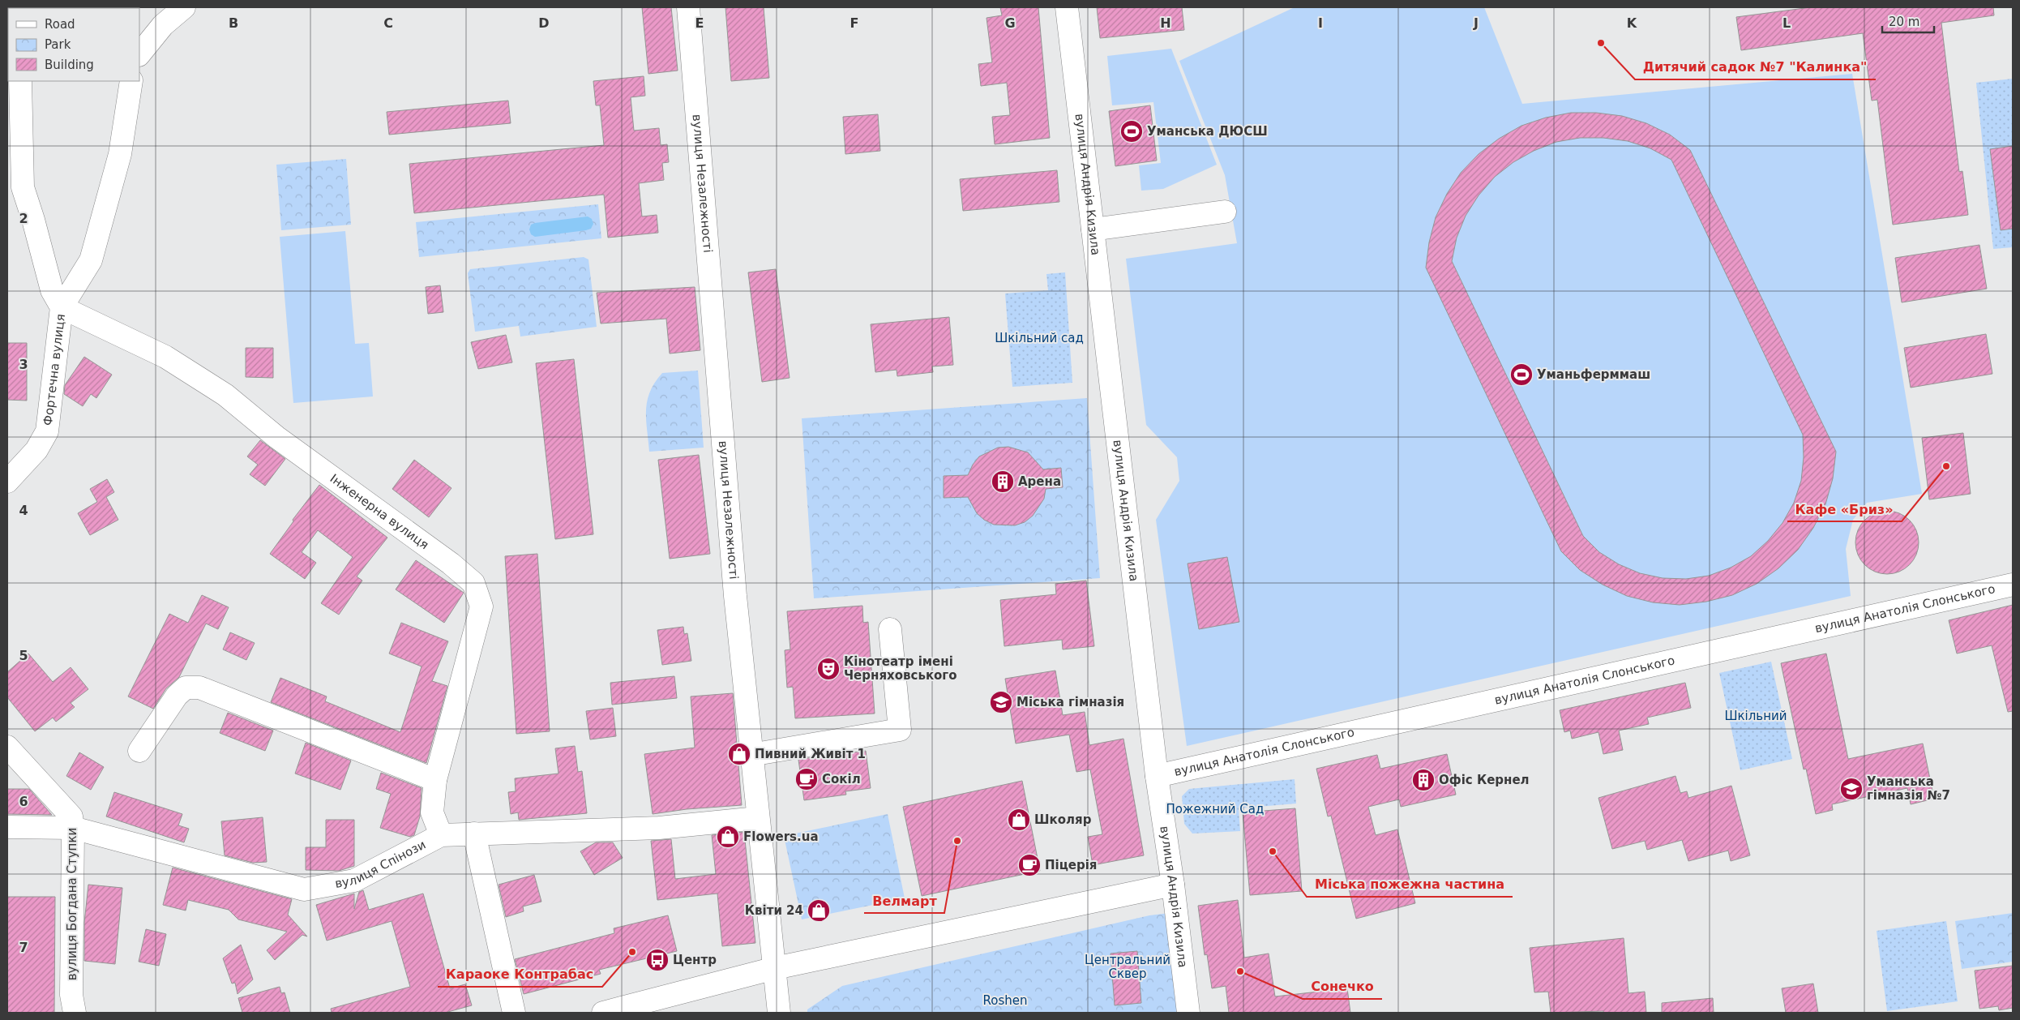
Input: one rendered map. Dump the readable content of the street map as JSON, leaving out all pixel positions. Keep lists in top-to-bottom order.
{
  "streets": {
    "street": [
      "вулиця Незалежності",
      "вулиця Андрія Кизила",
      "Фортечна вулиця",
      "Інженерна вулиця",
      "вулиця Анатолія Слонського",
      "вулиця Спінози",
      "вулиця Богдана Ступки"
    ]
  },
  "crossings": [
    ["вулиця Незалежності", "вулиця Спінози"],
    ["вулиця Андрія Кизила", "вулиця Анатолія Слонського"],
    ["Фортечна вулиця", "Інженерна вулиця"],
    ["Інженерна вулиця", "вулиця Спінози"],
    ["вулиця Спінози", "вулиця Богдана Ступки"]
  ],
  "parks": [
    "Шкільний сад",
    "Шкільний",
    "Пожежний Сад",
    "Центральний Сквер",
    "Roshen"
  ],
  "places": {
    "other": [
      "Дитячий садок №7 \"Калинка\"",
      "Кафе «Бриз»",
      "Велмарт",
      "Міська пожежна частина",
      "Караоке Контрабас",
      "Сонечко"
    ],
    "sports": ["Уманська ДЮСШ", "Уманьферммаш"],
    "building": ["Арена", "Офіс Кернел"],
    "theatre": ["Кінотеатр імені Черняховського"],
    "school or university": ["Міська гімназія", "Уманська гімназія №7"],
    "shop": [
      "Пивний Живіт 1",
      "Школяр",
      "Flowers.ua",
      "Квіти 24"
    ],
    "cafe": ["Сокіл", "Піцерія"],
    "bus stop": ["Центр"]
  },
  "legend": ["Road", "Park", "Building"],
  "scale_bar": "20 m",
  "grid": {
    "columns": [
      "B",
      "C",
      "D",
      "E",
      "F",
      "G",
      "H",
      "I",
      "J",
      "K",
      "L"
    ],
    "rows": [
      "2",
      "3",
      "4",
      "5",
      "6",
      "7"
    ]
  }
}
